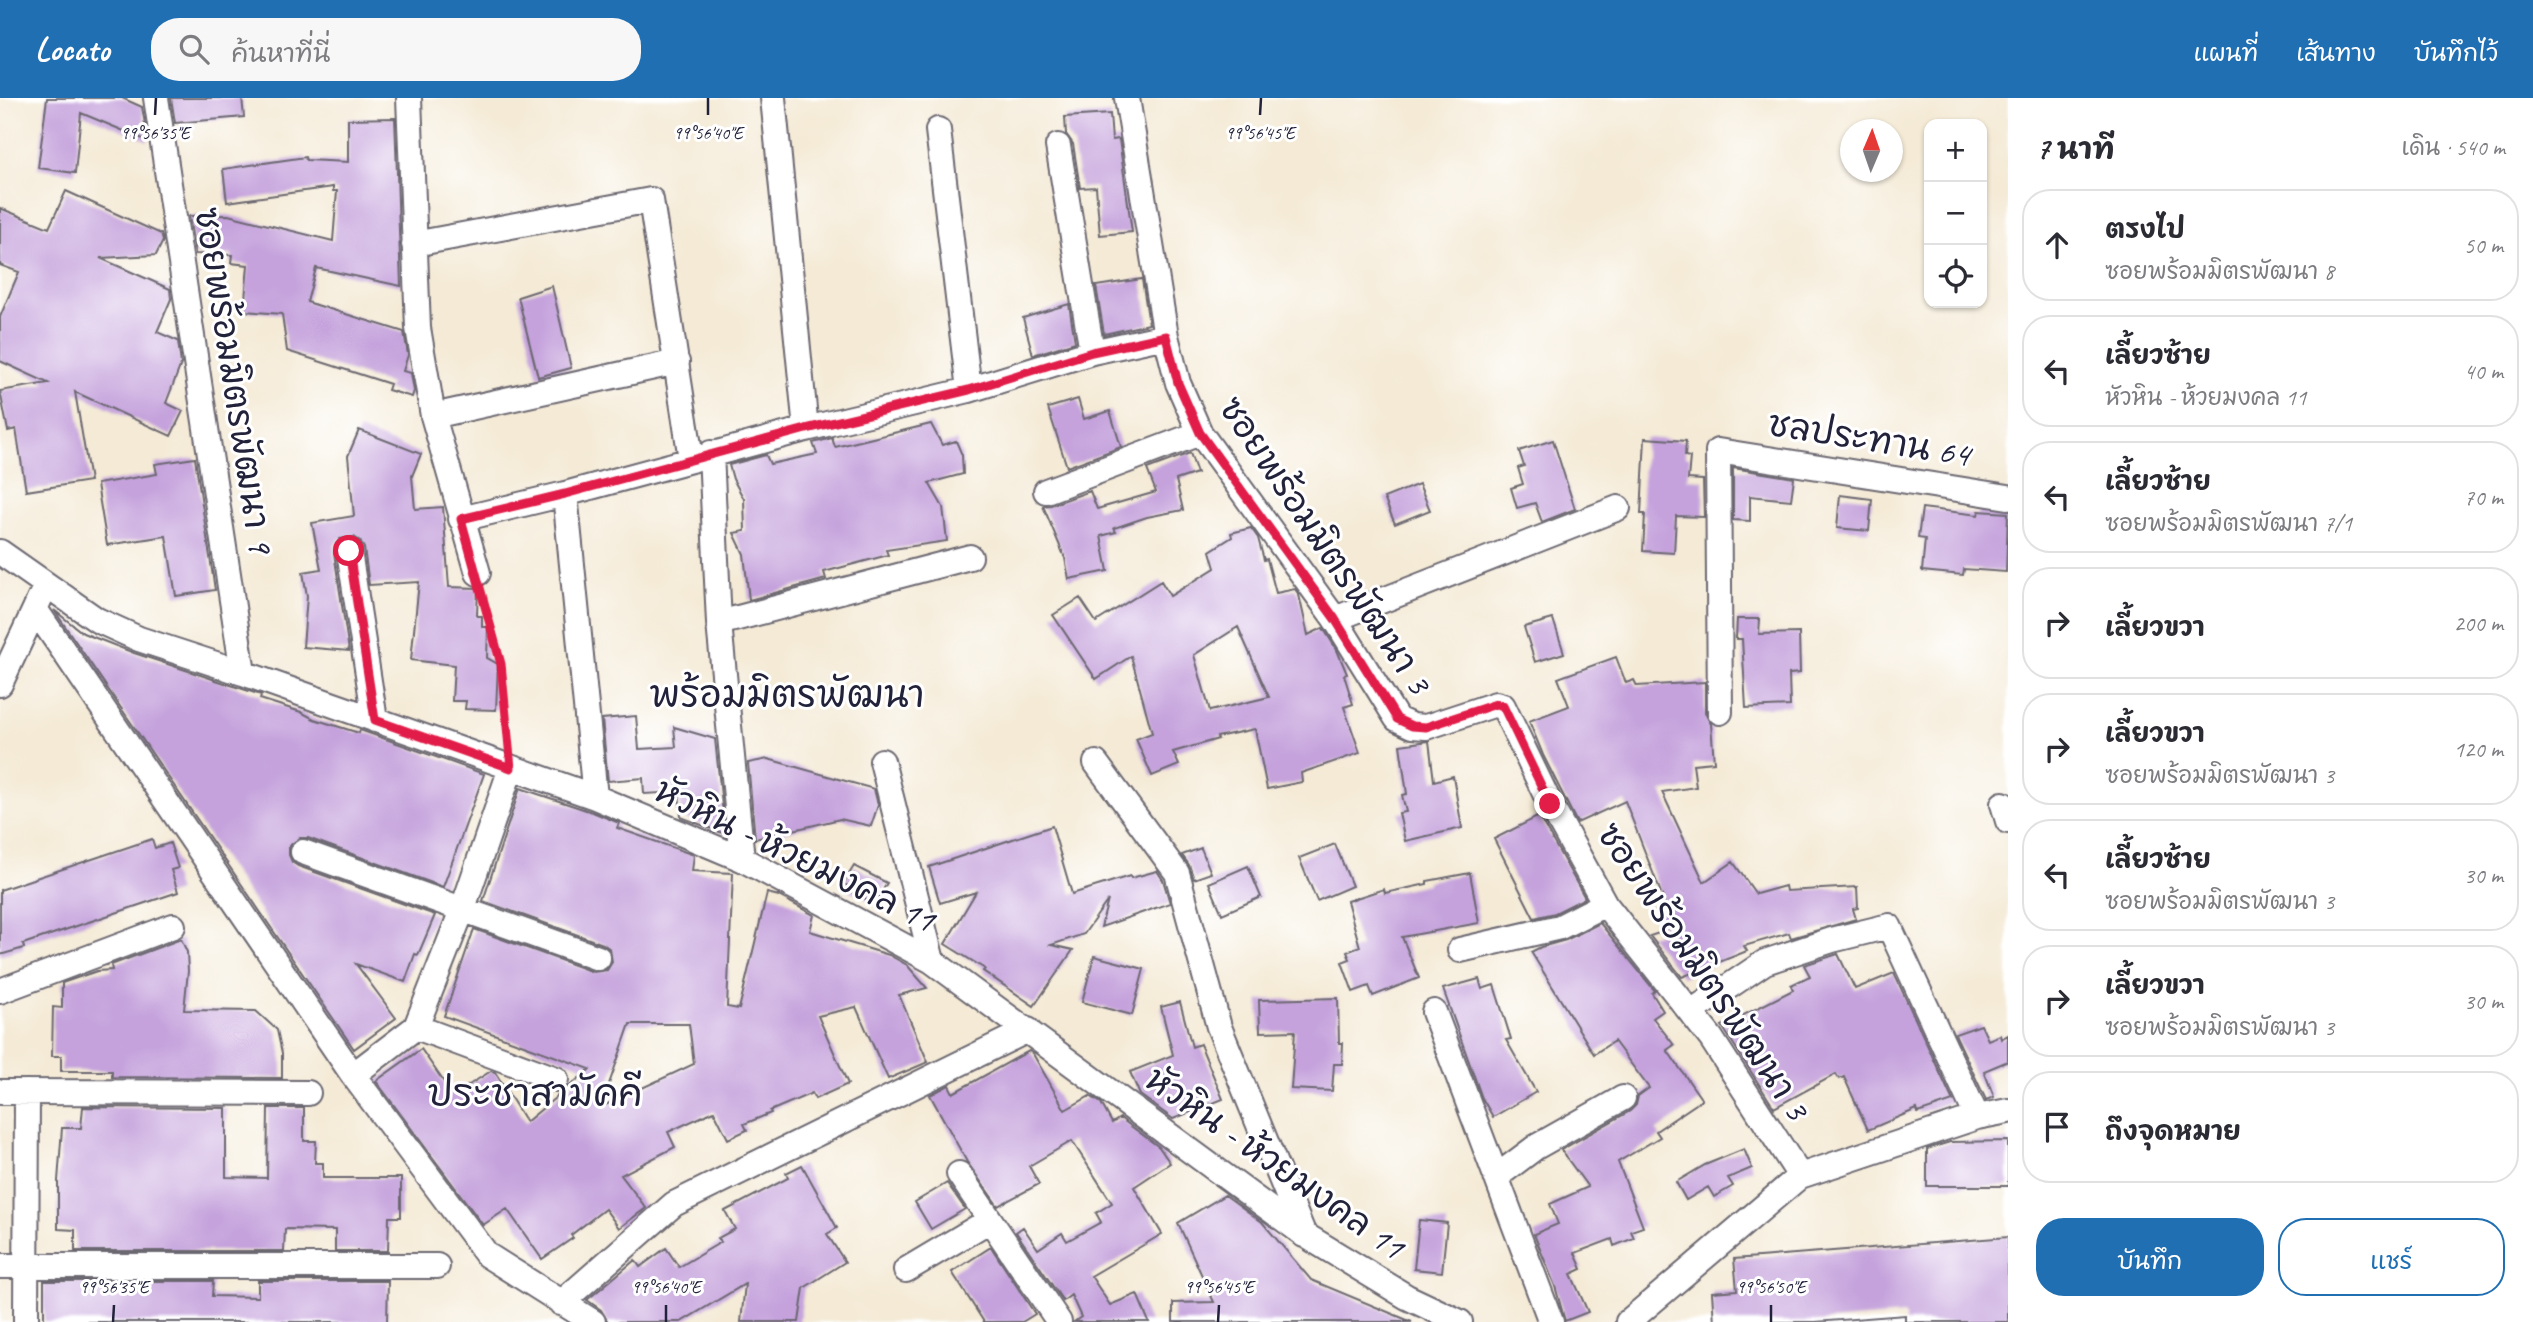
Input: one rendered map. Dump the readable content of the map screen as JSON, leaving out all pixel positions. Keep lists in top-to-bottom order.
{
  "streets": {
    "street": [
      "ซอยพร้อมมิตรพัฒนา 9",
      "ชลประทาน 64",
      "ซอยพร้อมมิตรพัฒนา 3",
      "หัวหิน - ห้วยมงคล 11"
    ]
  },
  "crossings": [
    ["ซอยพร้อมมิตรพัฒนา 9", "หัวหิน - ห้วยมงคล 11"]
  ],
  "districts": ["พร้อมมิตรพัฒนา", "ประชาสามัคคี"],
  "north": "top",
  "page": {
    "header": "Locato",
    "search": "ค้นหาที่นี่",
    "nav": ["แผนที่", "เส้นทาง", "บันทึกไว้"],
    "heading": ["7 นาที", "เดิน · 540 m"],
    "map_buttons": ["+", "−"],
    "list": [
      ["ตรงไป", "ซอยพร้อมมิตรพัฒนา 8", "50 m"],
      ["เลี้ยวซ้าย", "หัวหิน - ห้วยมงคล 11", "40 m"],
      ["เลี้ยวซ้าย", "ซอยพร้อมมิตรพัฒนา 7/1", "70 m"],
      ["เลี้ยวขวา", "200 m"],
      ["เลี้ยวขวา", "ซอยพร้อมมิตรพัฒนา 3", "120 m"],
      ["เลี้ยวซ้าย", "ซอยพร้อมมิตรพัฒนา 3", "30 m"],
      ["เลี้ยวขวา", "ซอยพร้อมมิตรพัฒนา 3", "30 m"],
      "ถึงจุดหมาย"
    ],
    "buttons": ["บันทึก", "แชร์"]
  },
  "coordinates": [
    "99°56'35\"E",
    "99°56'40\"E",
    "99°56'45\"E",
    "99°56'50\"E"
  ]
}
